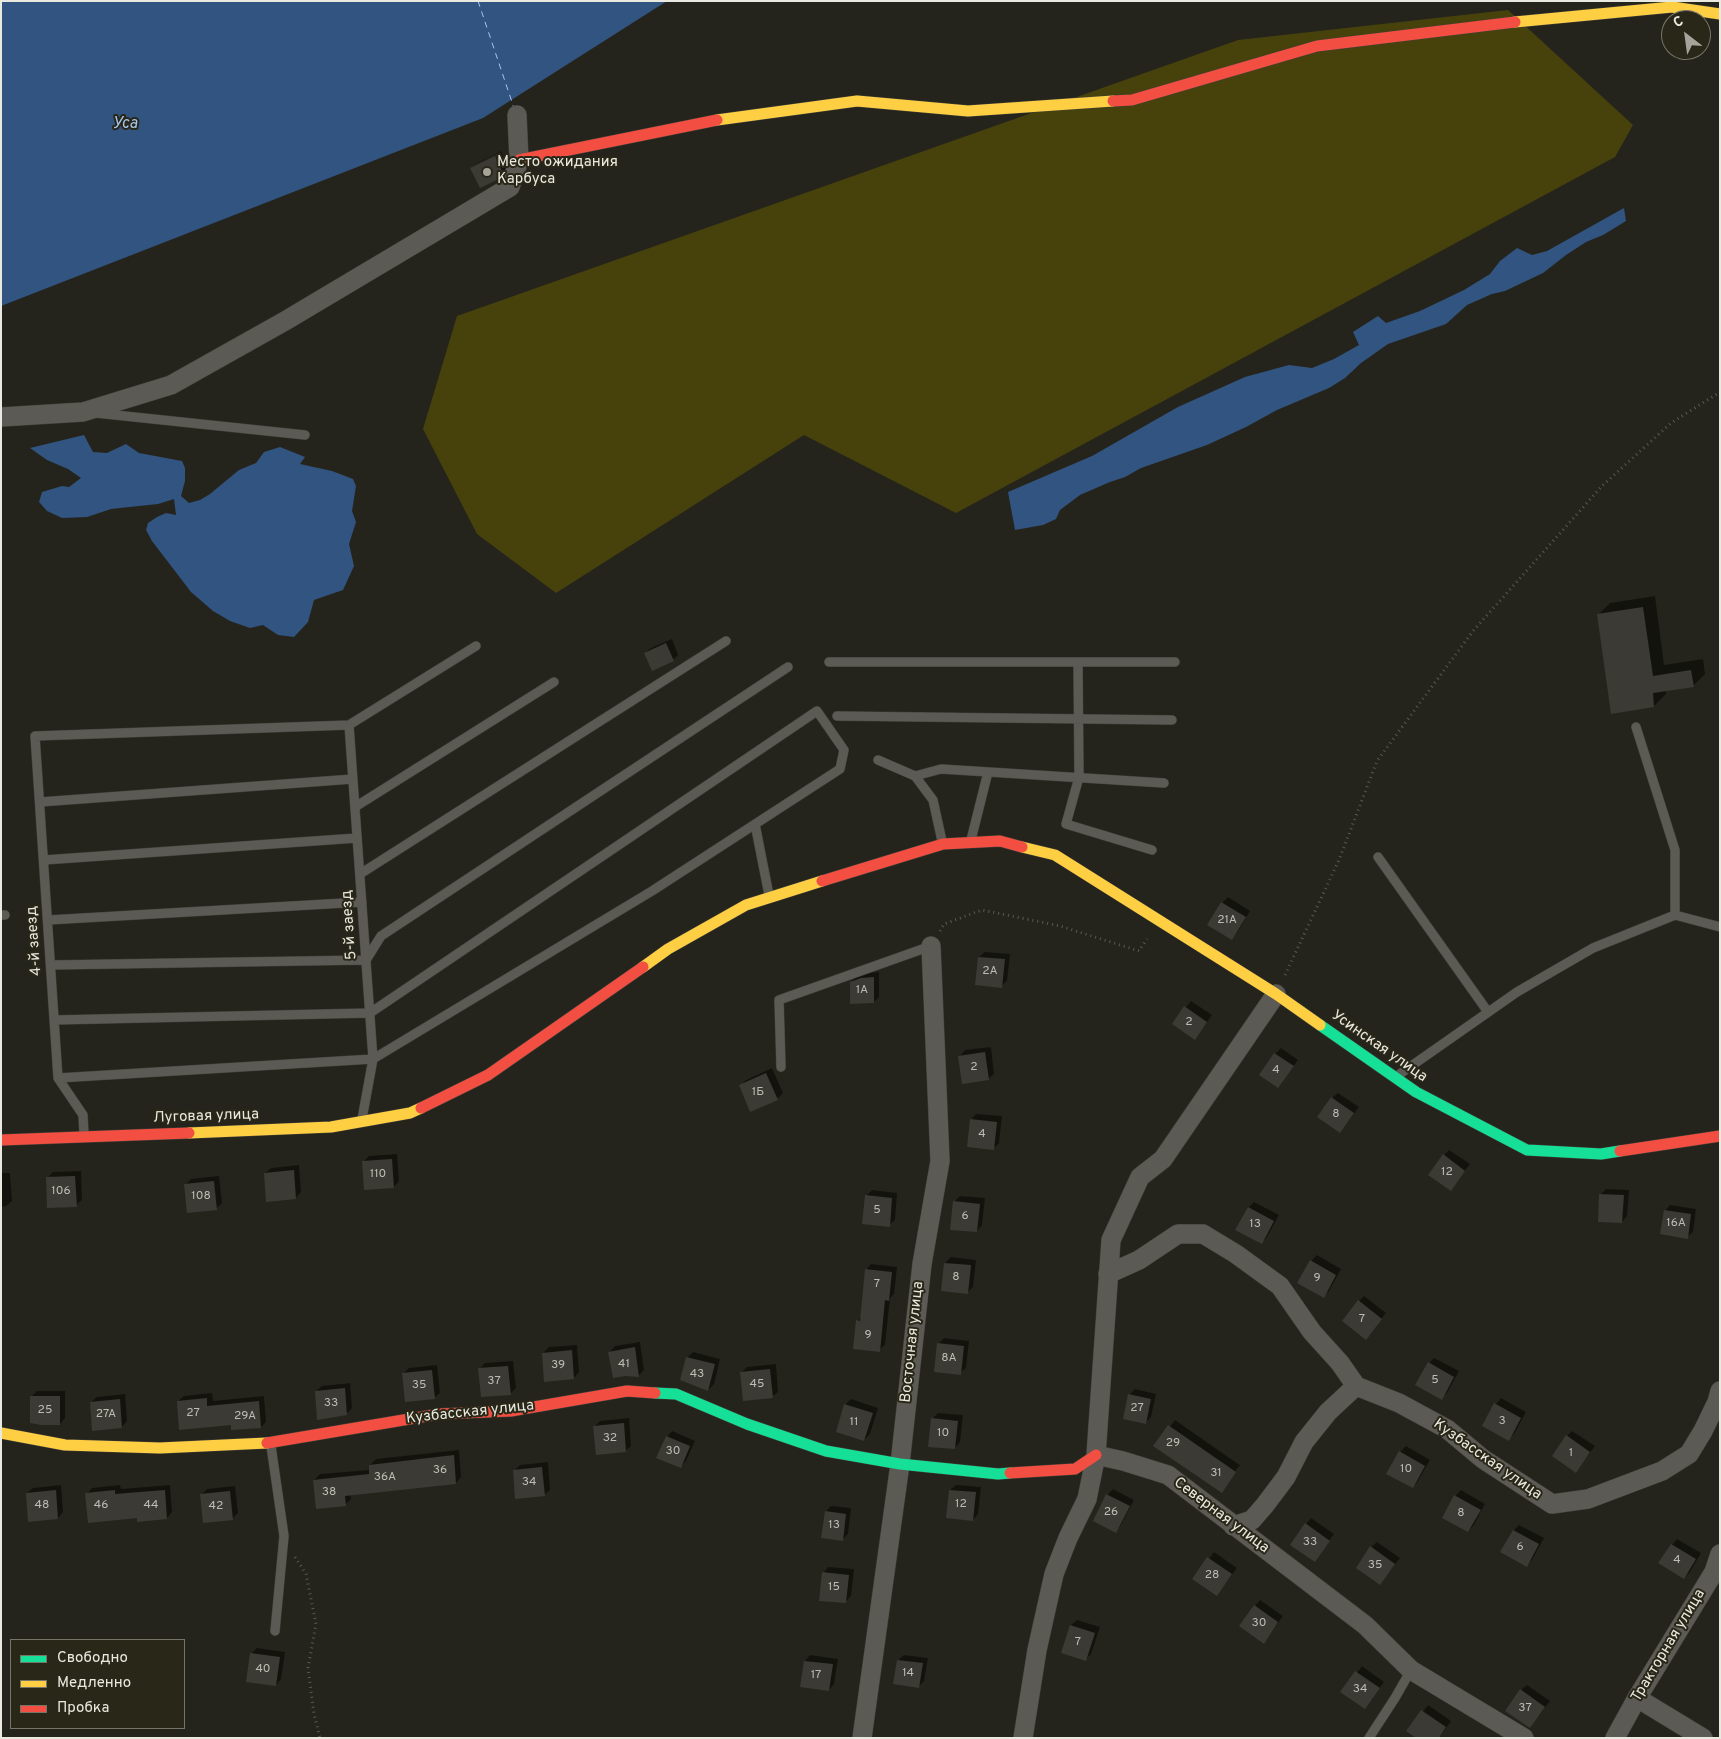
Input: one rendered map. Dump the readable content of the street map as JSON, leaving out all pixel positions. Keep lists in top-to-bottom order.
{
  "streets": {
    "street": [
      "Усинская улица",
      "Луговая улица",
      "Восточная улица",
      "Кузбасская улица",
      "Северная улица",
      "Тракторная улица"
    ],
    "lane": ["5-й заезд", "4-й заезд"]
  },
  "crossings": [
    ["5-й заезд", "4-й заезд"],
    ["5-й заезд", "Луговая улица"],
    ["Усинская улица", "Луговая улица"],
    ["Восточная улица", "Кузбасская улица"],
    ["Кузбасская улица", "Северная улица"]
  ],
  "water": ["Уса"],
  "places": ["Место ожидания Карбуса"],
  "house_numbers": [
    "21А",
    "2А",
    "1А",
    "2",
    "2",
    "4",
    "1Б",
    "8",
    "4",
    "12",
    "110",
    "106",
    "108",
    "5",
    "6",
    "16А",
    "13",
    "8",
    "9",
    "7",
    "7",
    "9",
    "8А",
    "41",
    "39",
    "43",
    "5",
    "37",
    "45",
    "35",
    "33",
    "27",
    "25",
    "27",
    "27А",
    "29А",
    "3",
    "11",
    "10",
    "32",
    "29",
    "30",
    "1",
    "10",
    "36",
    "31",
    "36А",
    "34",
    "38",
    "12",
    "48",
    "46",
    "44",
    "42",
    "26",
    "8",
    "13",
    "33",
    "6",
    "4",
    "35",
    "28",
    "15",
    "30",
    "7",
    "40",
    "14",
    "17",
    "34",
    "37"
  ],
  "legend": ["Свободно", "Медленно", "Пробка"],
  "north": "top left"
}
